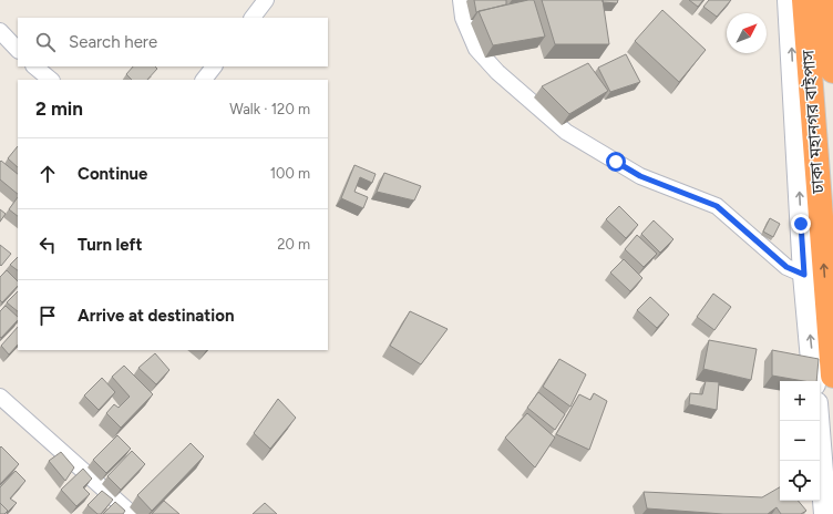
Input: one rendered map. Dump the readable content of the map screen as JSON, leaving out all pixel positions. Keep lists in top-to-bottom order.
{
  "streets": {
    "highway": ["ঢাকা মহানগর বাইপাস"]
  },
  "one_way": ["ঢাকা মহানগর বাইপাস"],
  "north": "top right",
  "page": {
    "search": "Search here",
    "heading": ["2 min", "Walk · 120 m"],
    "list": [
      ["Continue", "100 m"],
      ["Turn left", "20 m"],
      "Arrive at destination"
    ],
    "map_buttons": ["+", "−"]
  }
}
